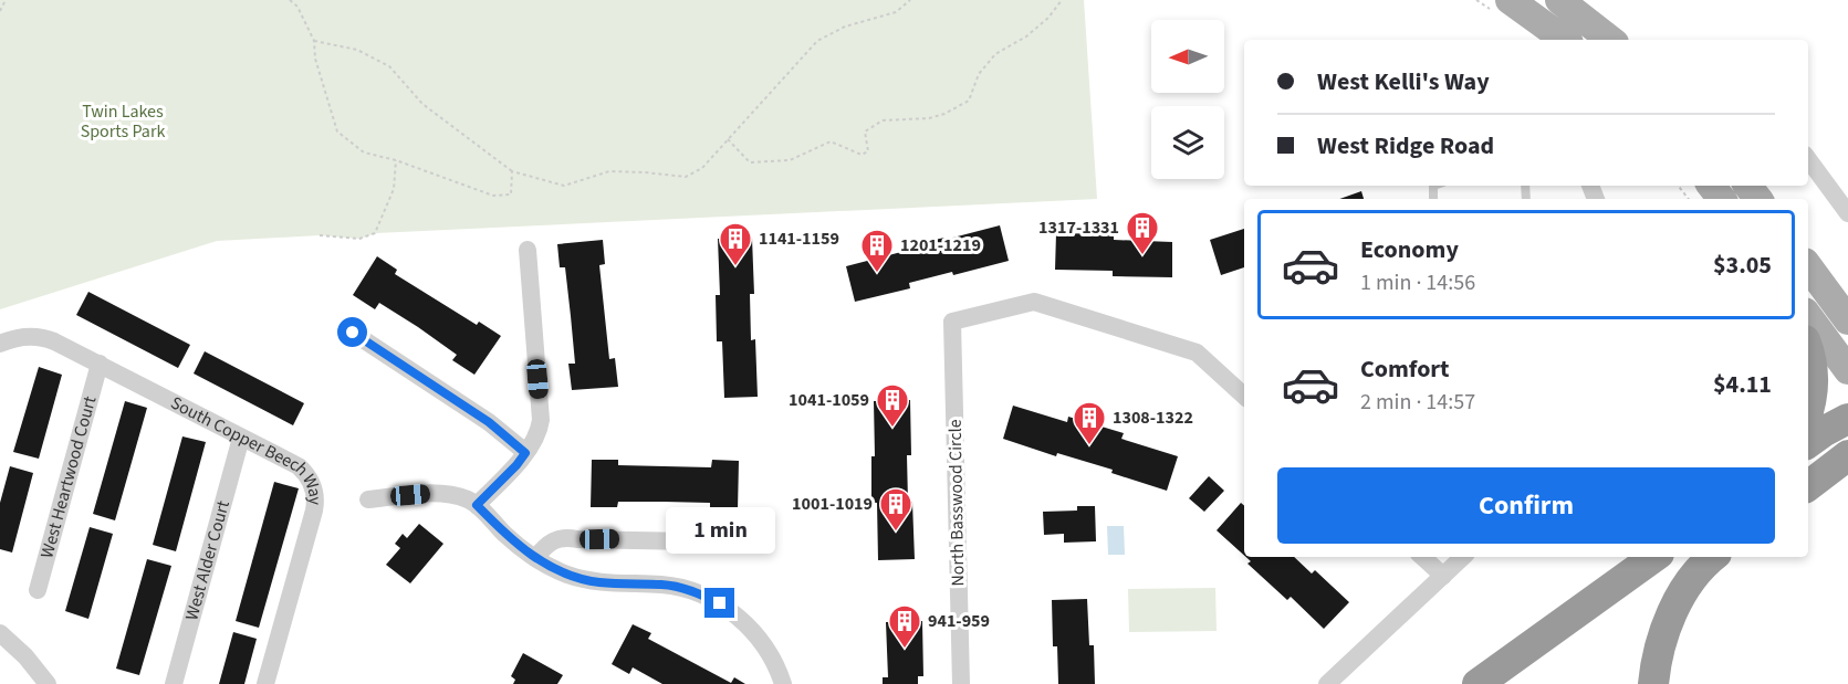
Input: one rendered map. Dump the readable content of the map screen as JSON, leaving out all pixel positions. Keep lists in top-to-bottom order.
{
  "streets": {
    "street": [
      "South Copper Beech Way",
      "West Heartwood Court",
      "North Basswood Circle",
      "West Alder Court"
    ]
  },
  "crossings": [
    ["South Copper Beech Way", "West Heartwood Court"],
    ["South Copper Beech Way", "West Alder Court"]
  ],
  "parks": ["Twin Lakes Sports Park"],
  "places": {
    "building": [
      "1317-1331",
      "1141-1159",
      "1201-1219",
      "1041-1059",
      "1308-1322",
      "1001-1019",
      "941-959"
    ]
  },
  "north": "left",
  "page": {
    "banner": ["West Kelli's Way", "West Ridge Road"],
    "list": [
      {
        "name": "Economy",
        "note": "1 min · 14:56",
        "value": "$3.05"
      },
      {
        "name": "Comfort",
        "note": "2 min · 14:57",
        "value": "$4.11"
      }
    ],
    "buttons": "Confirm",
    "bubble": "1 min"
  }
}
